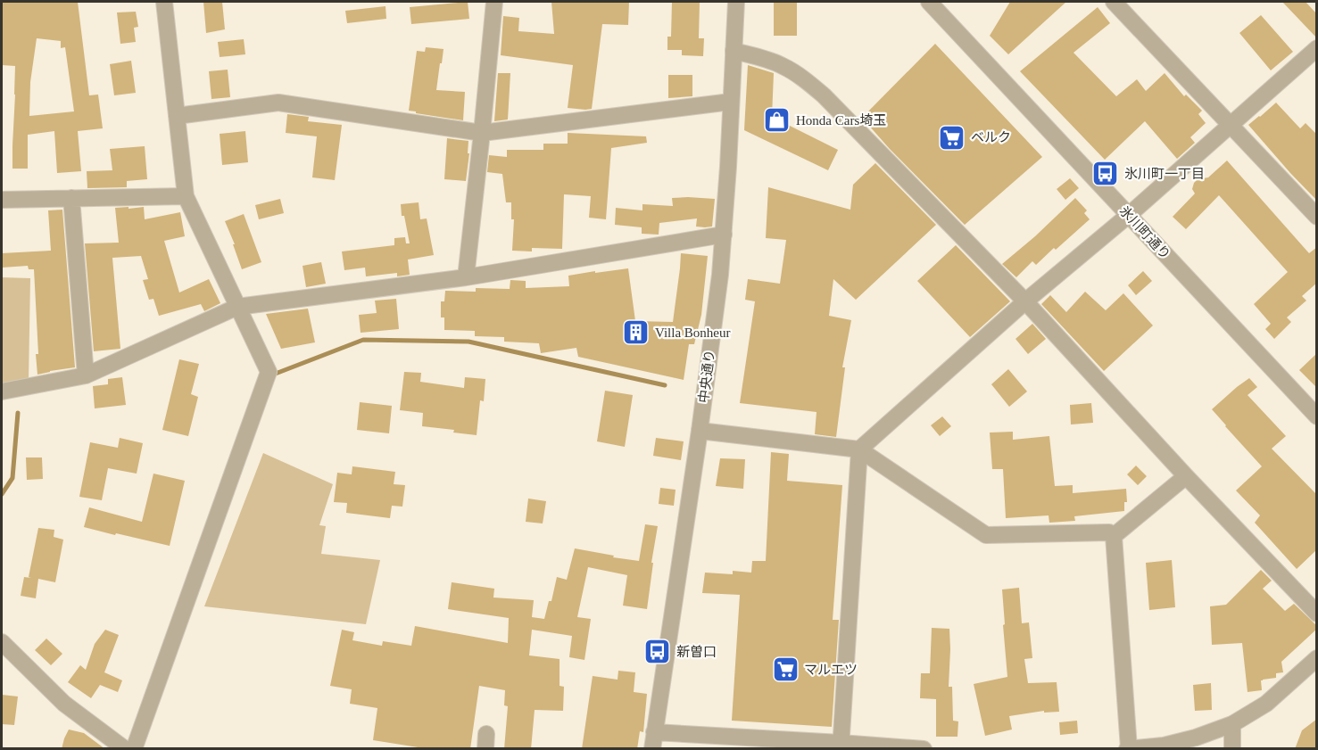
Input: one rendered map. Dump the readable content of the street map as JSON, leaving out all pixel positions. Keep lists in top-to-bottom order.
{
  "streets": {
    "street": ["氷川町通り", "中央通り"]
  },
  "places": {
    "shop": ["Honda Cars埼玉"],
    "supermarket": ["ベルク", "マルエツ"],
    "bus stop": ["氷川町一丁目", "新曽口"],
    "building": ["Villa Bonheur"]
  }
}
